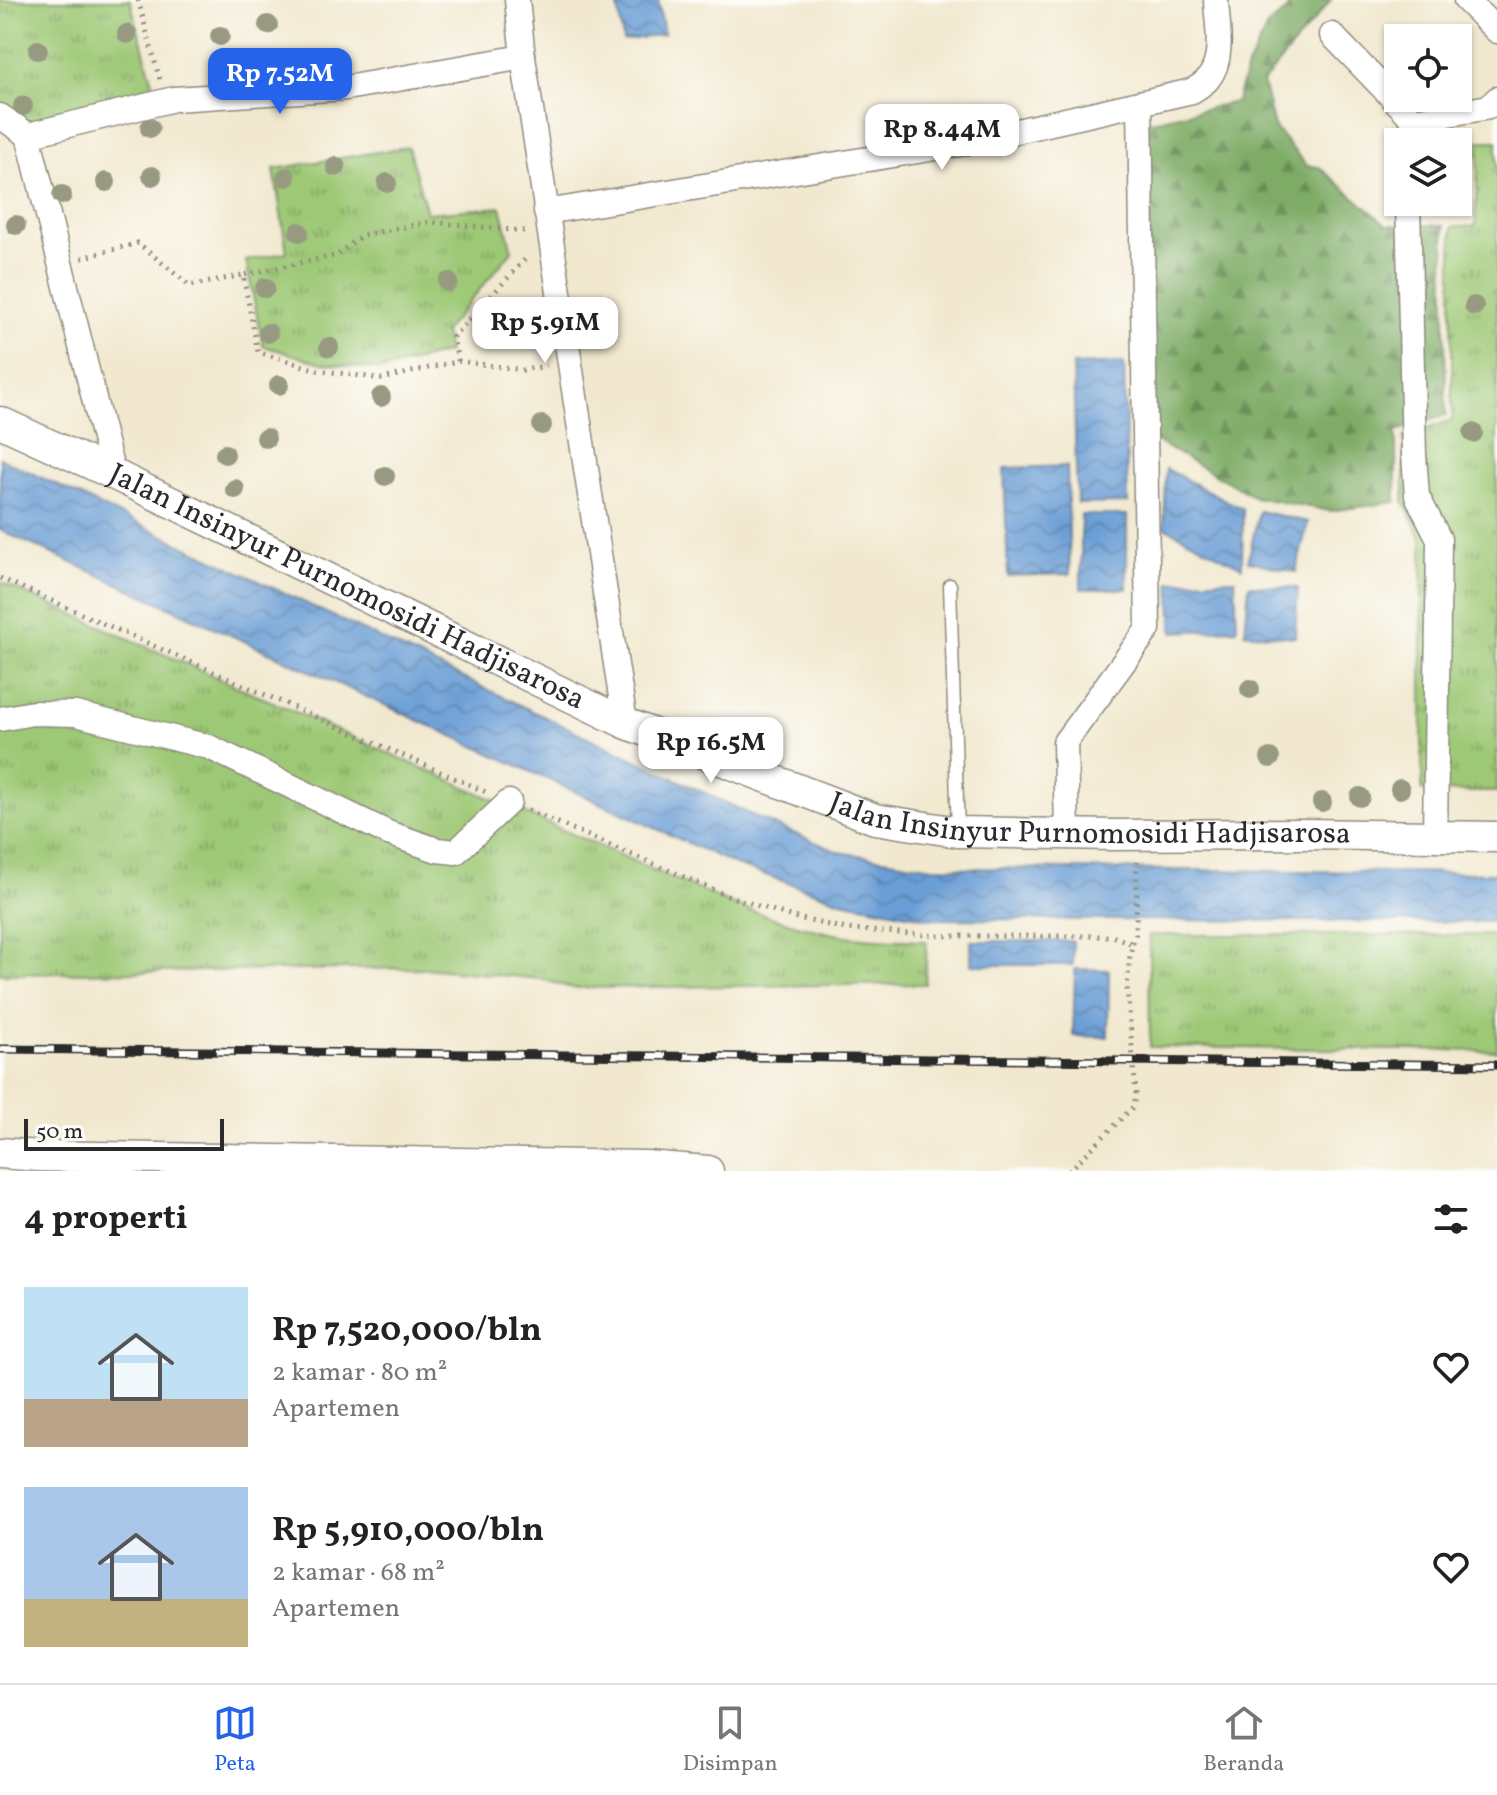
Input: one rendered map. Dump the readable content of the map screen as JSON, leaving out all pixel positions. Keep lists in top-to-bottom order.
{
  "streets": {
    "street": ["Jalan Insinyur Purnomosidi Hadjisarosa"]
  },
  "scale_bar": "50 m",
  "page": {
    "price": [
      "Rp 7.52M",
      "Rp 8.44M",
      "Rp 5.91M",
      "Rp 16.5M"
    ],
    "scale": "50 m",
    "heading": "4 properti",
    "list": [
      {
        "name": "Rp 7,520,000/bln",
        "note": "2 kamar · 80 m² · Apartemen"
      },
      {
        "name": "Rp 5,910,000/bln",
        "note": "2 kamar · 68 m² · Apartemen"
      }
    ],
    "tabs": ["Peta", "Disimpan", "Beranda"]
  }
}
